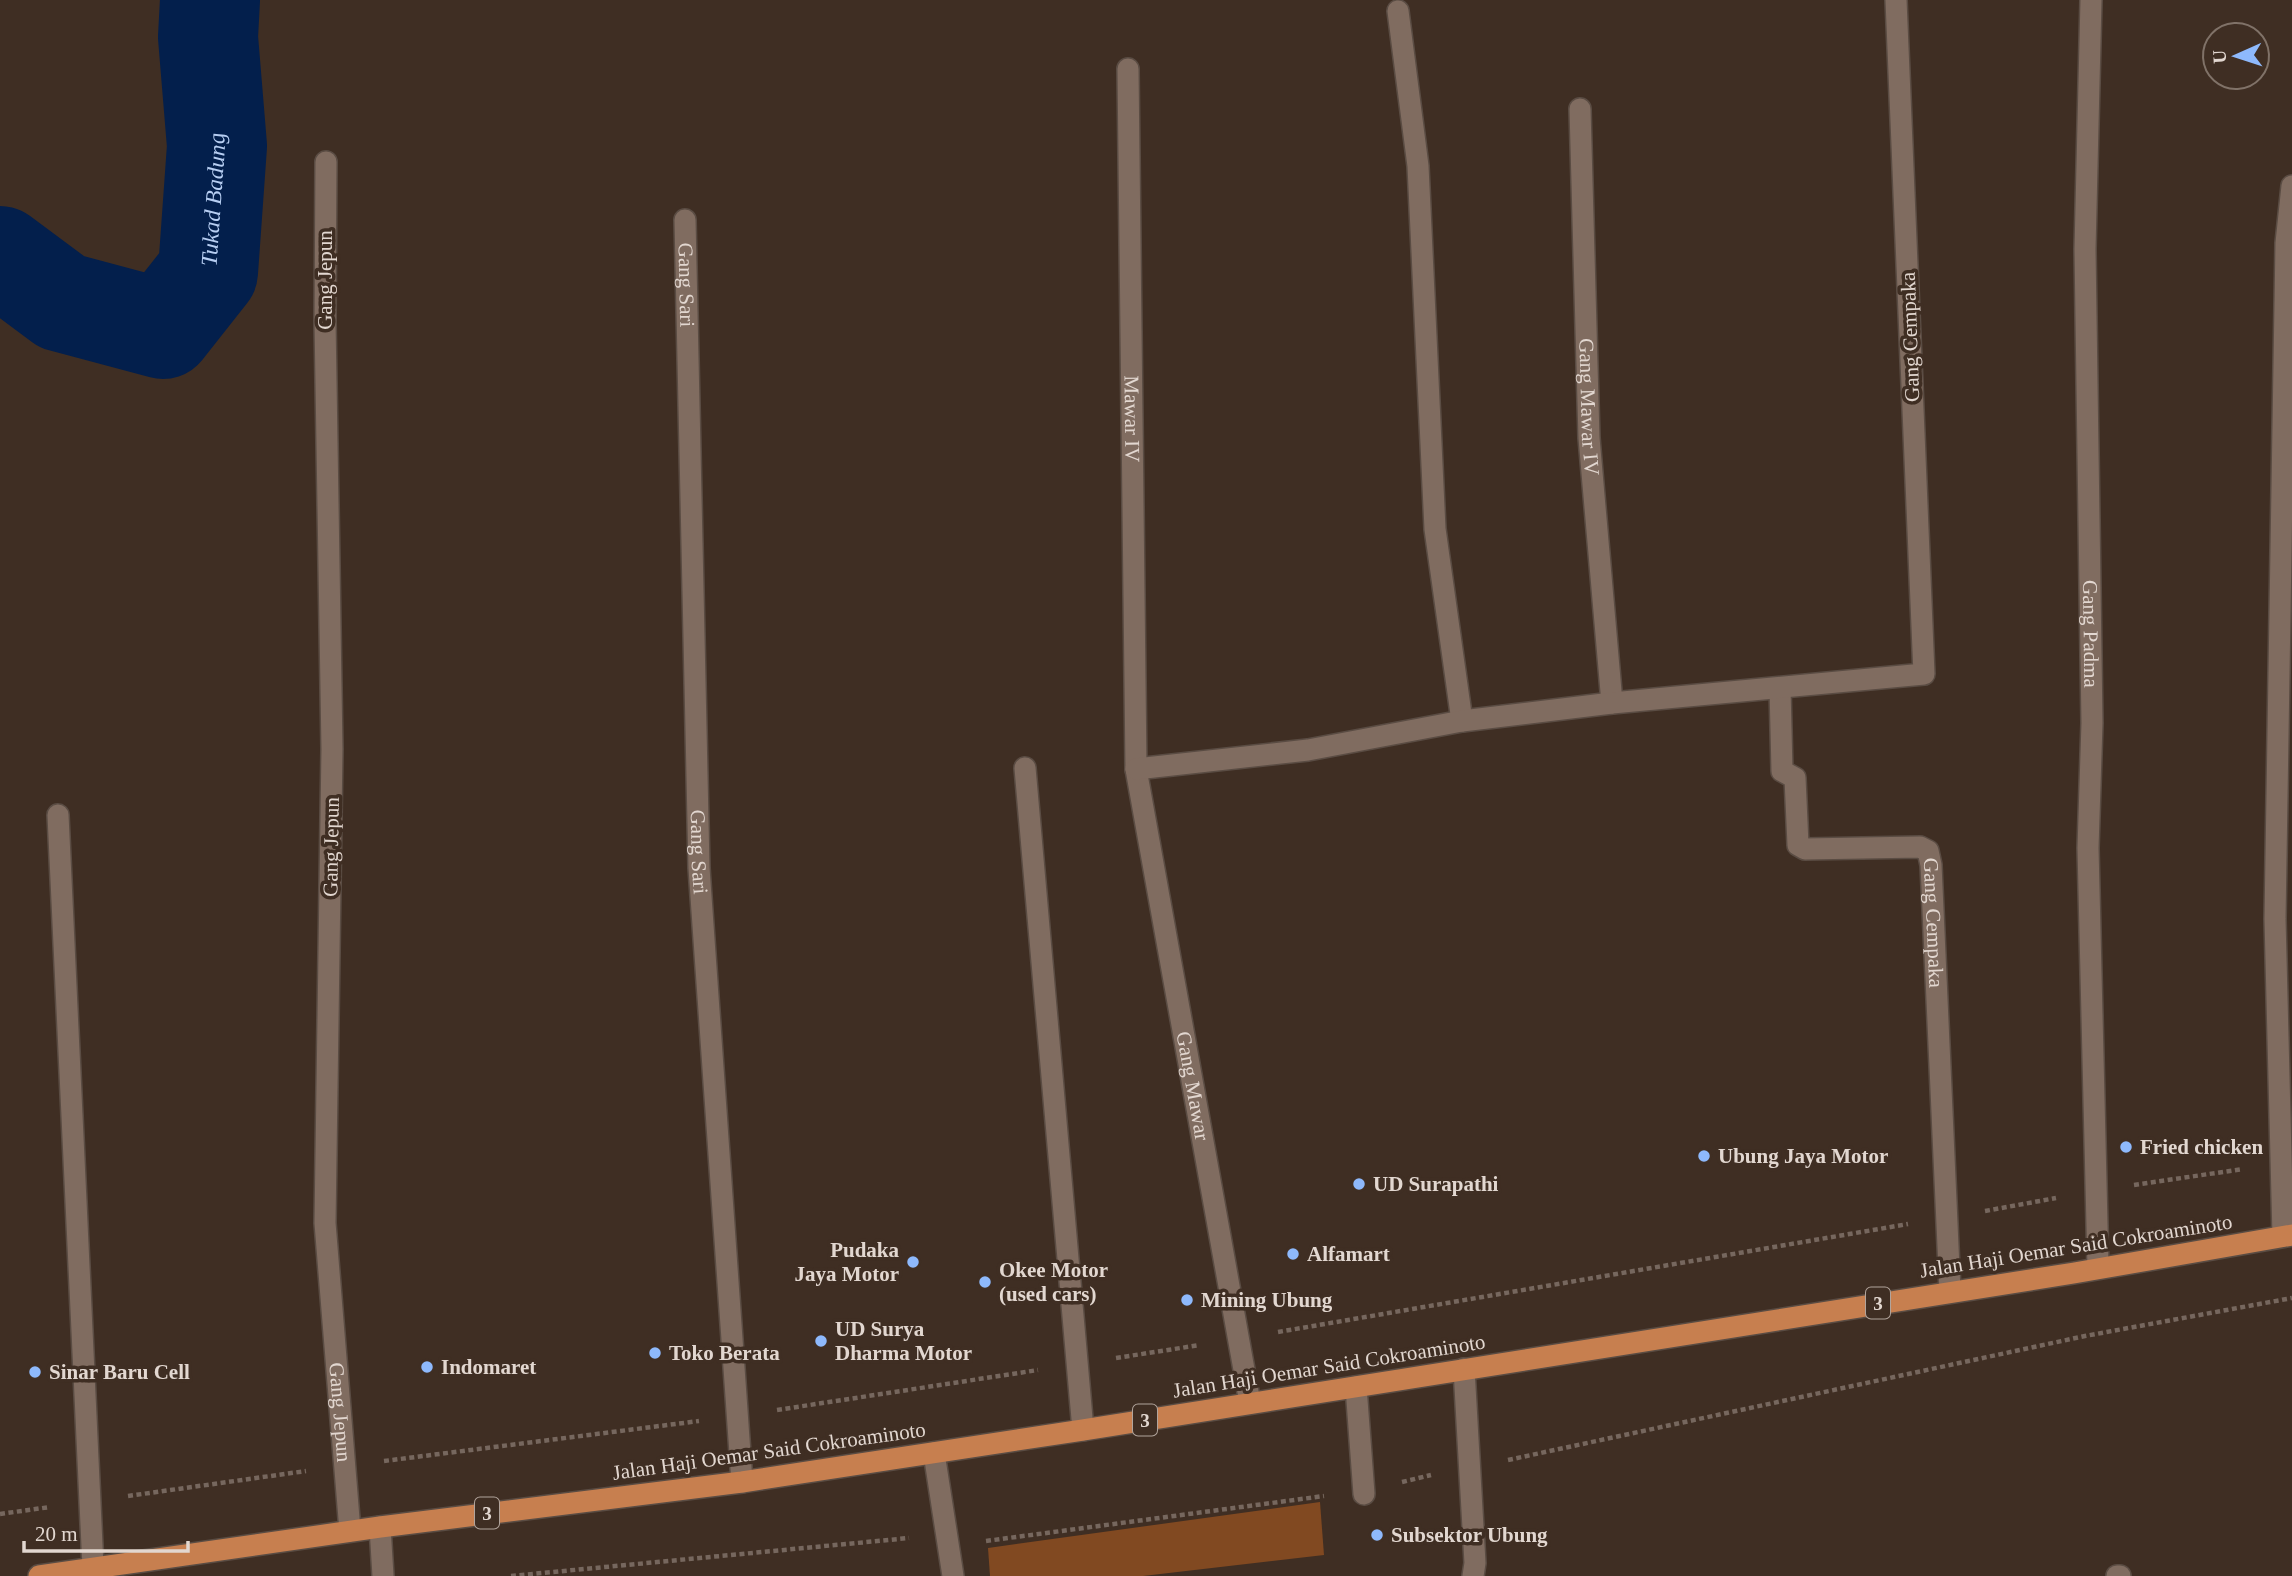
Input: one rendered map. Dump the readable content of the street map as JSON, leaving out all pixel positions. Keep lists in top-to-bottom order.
{
  "streets": {
    "highway": ["Jalan Haji Oemar Said Cokroaminoto", "3"],
    "street": [
      "Gang Jepun",
      "Gang Sari",
      "Gang Cempaka",
      "Gang Mawar IV",
      "Mawar IV",
      "Gang Padma",
      "Gang Mawar"
    ]
  },
  "crossings": [
    ["Gang Jepun", "Jalan Haji Oemar Said Cokroaminoto"],
    ["Gang Sari", "Jalan Haji Oemar Said Cokroaminoto"],
    ["Gang Cempaka", "Jalan Haji Oemar Said Cokroaminoto"],
    ["Mawar IV", "Gang Mawar"],
    ["Gang Padma", "Jalan Haji Oemar Said Cokroaminoto"],
    ["Gang Mawar", "Jalan Haji Oemar Said Cokroaminoto"]
  ],
  "water": ["Tukad Badung"],
  "places": [
    "Fried chicken",
    "Ubung Jaya Motor",
    "UD Surapathi",
    "Alfamart",
    "Pudaka Jaya Motor",
    "Okee Motor (used cars)",
    "Mining Ubung",
    "UD Surya Dharma Motor",
    "Toko Berata",
    "Indomaret",
    "Sinar Baru Cell",
    "Subsektor Ubung"
  ],
  "scale_bar": "20 m",
  "north": "left"
}
